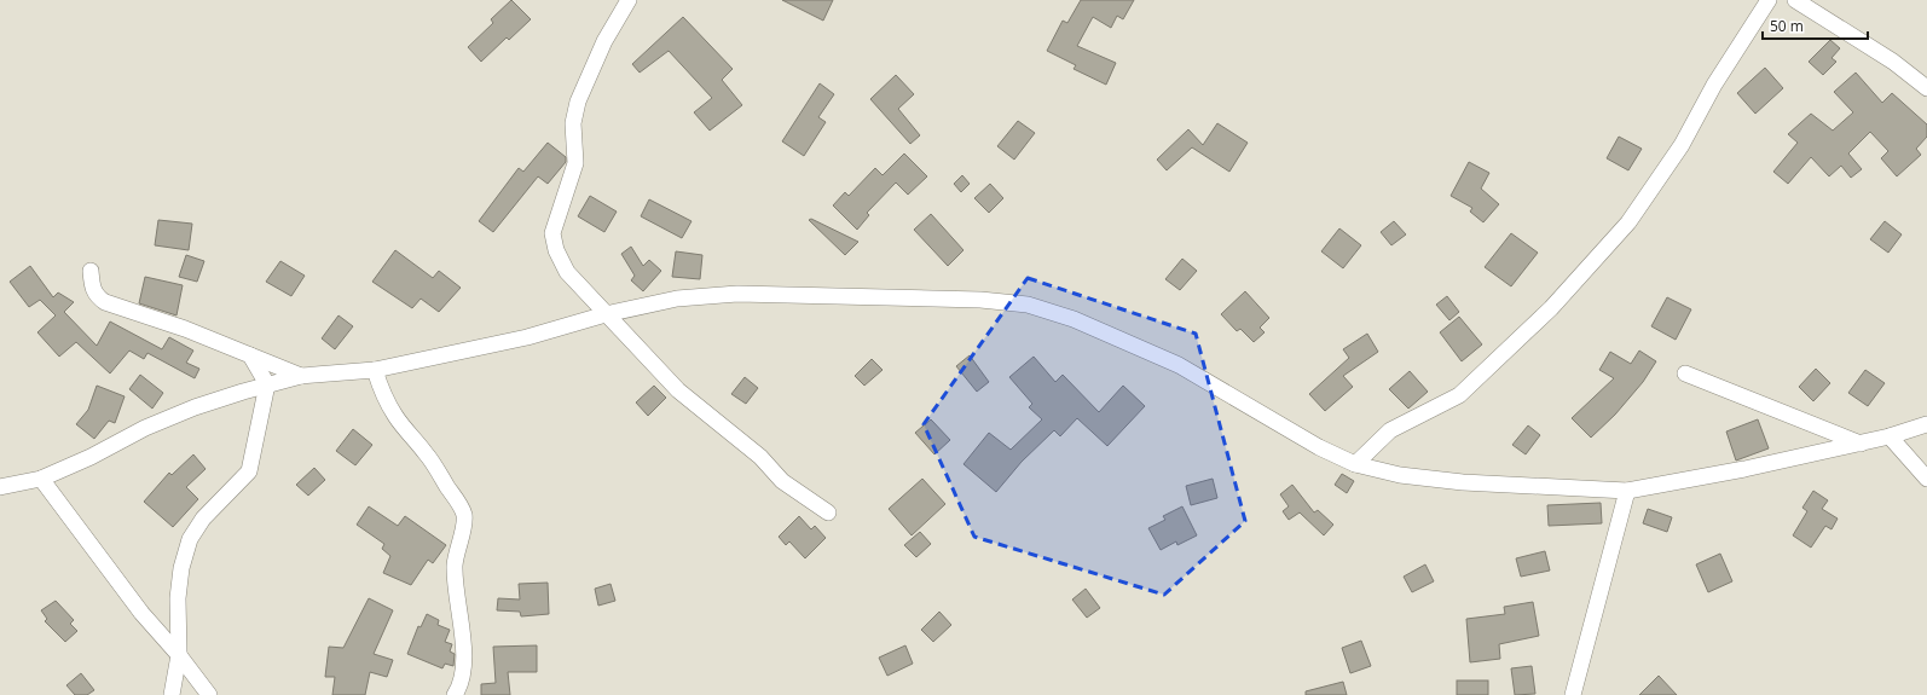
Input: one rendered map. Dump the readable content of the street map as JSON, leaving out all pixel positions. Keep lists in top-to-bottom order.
{
  "scale_bar": "50 m"
}
